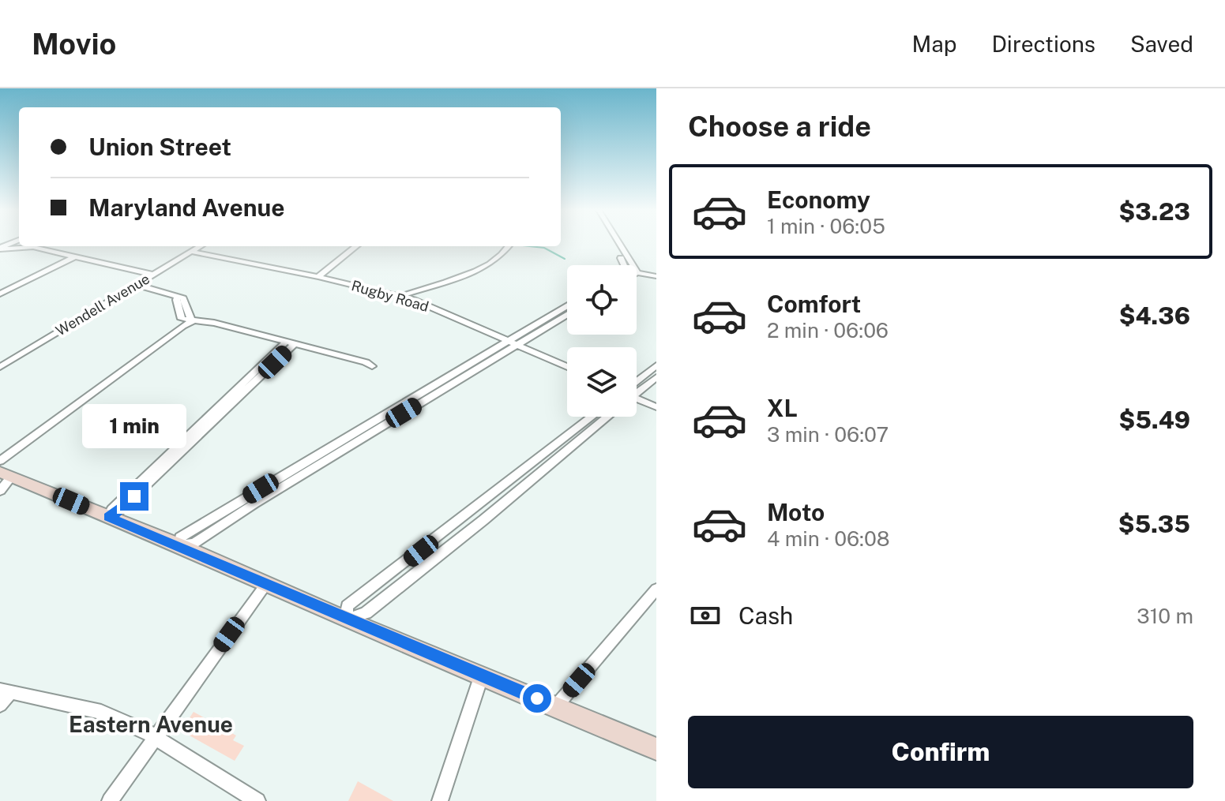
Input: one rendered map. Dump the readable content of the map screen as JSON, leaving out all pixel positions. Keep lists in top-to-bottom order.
{
  "streets": {
    "street": ["Rugby Road", "Wendell Avenue"]
  },
  "crossings": [
    ["Rugby Road", "Wendell Avenue"]
  ],
  "districts": ["Eastern Avenue"],
  "page": {
    "header": "Movio",
    "nav": ["Map", "Directions", "Saved"],
    "heading": "Choose a ride",
    "banner": ["Union Street", "Maryland Avenue"],
    "list": [
      {
        "name": "Economy",
        "note": "1 min · 06:05",
        "value": "$3.23"
      },
      {
        "name": "Comfort",
        "note": "2 min · 06:06",
        "value": "$4.36"
      },
      {
        "name": "XL",
        "note": "3 min · 06:07",
        "value": "$5.49"
      },
      {
        "name": "Moto",
        "note": "4 min · 06:08",
        "value": "$5.35"
      }
    ],
    "bubble": "1 min",
    "pay": ["Cash", "310 m"],
    "buttons": "Confirm"
  }
}
